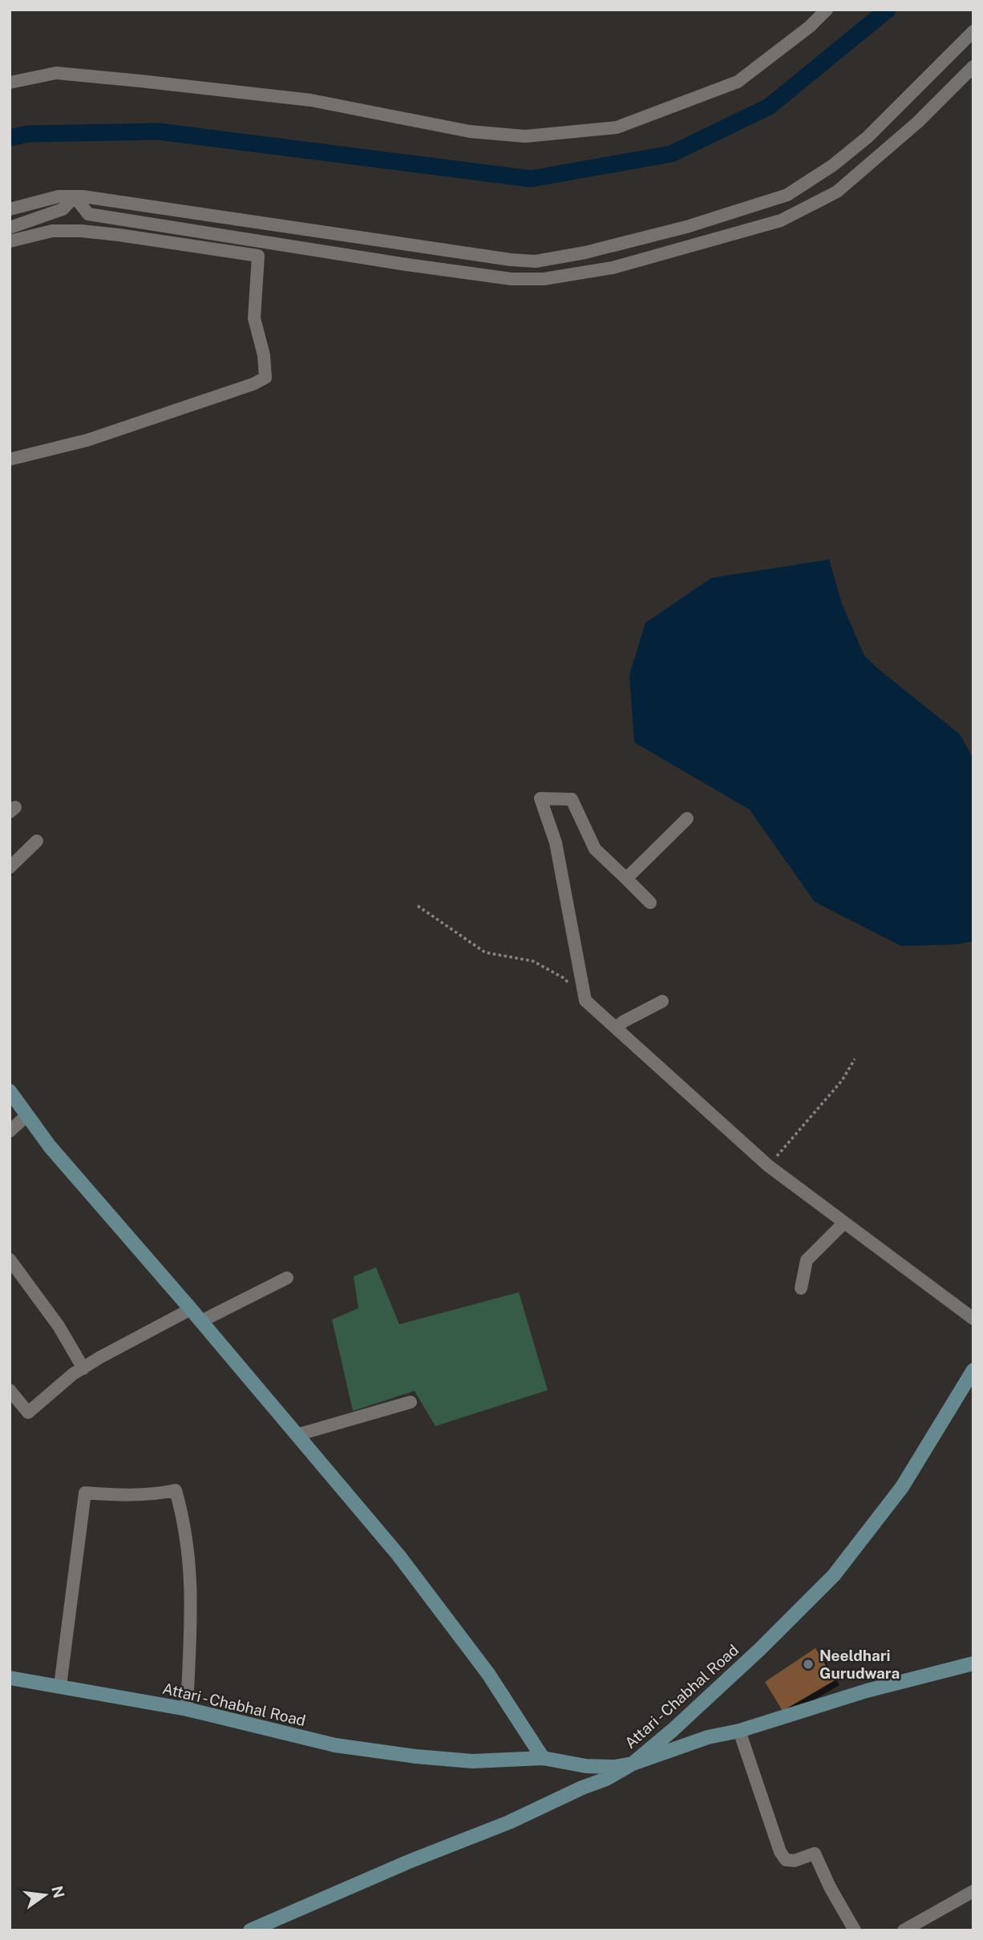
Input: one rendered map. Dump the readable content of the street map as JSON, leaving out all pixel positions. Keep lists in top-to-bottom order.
{
  "streets": {
    "street": ["Attari - Chabhal Road"]
  },
  "places": ["Neeldhari Gurudwara"],
  "north": "right"
}
